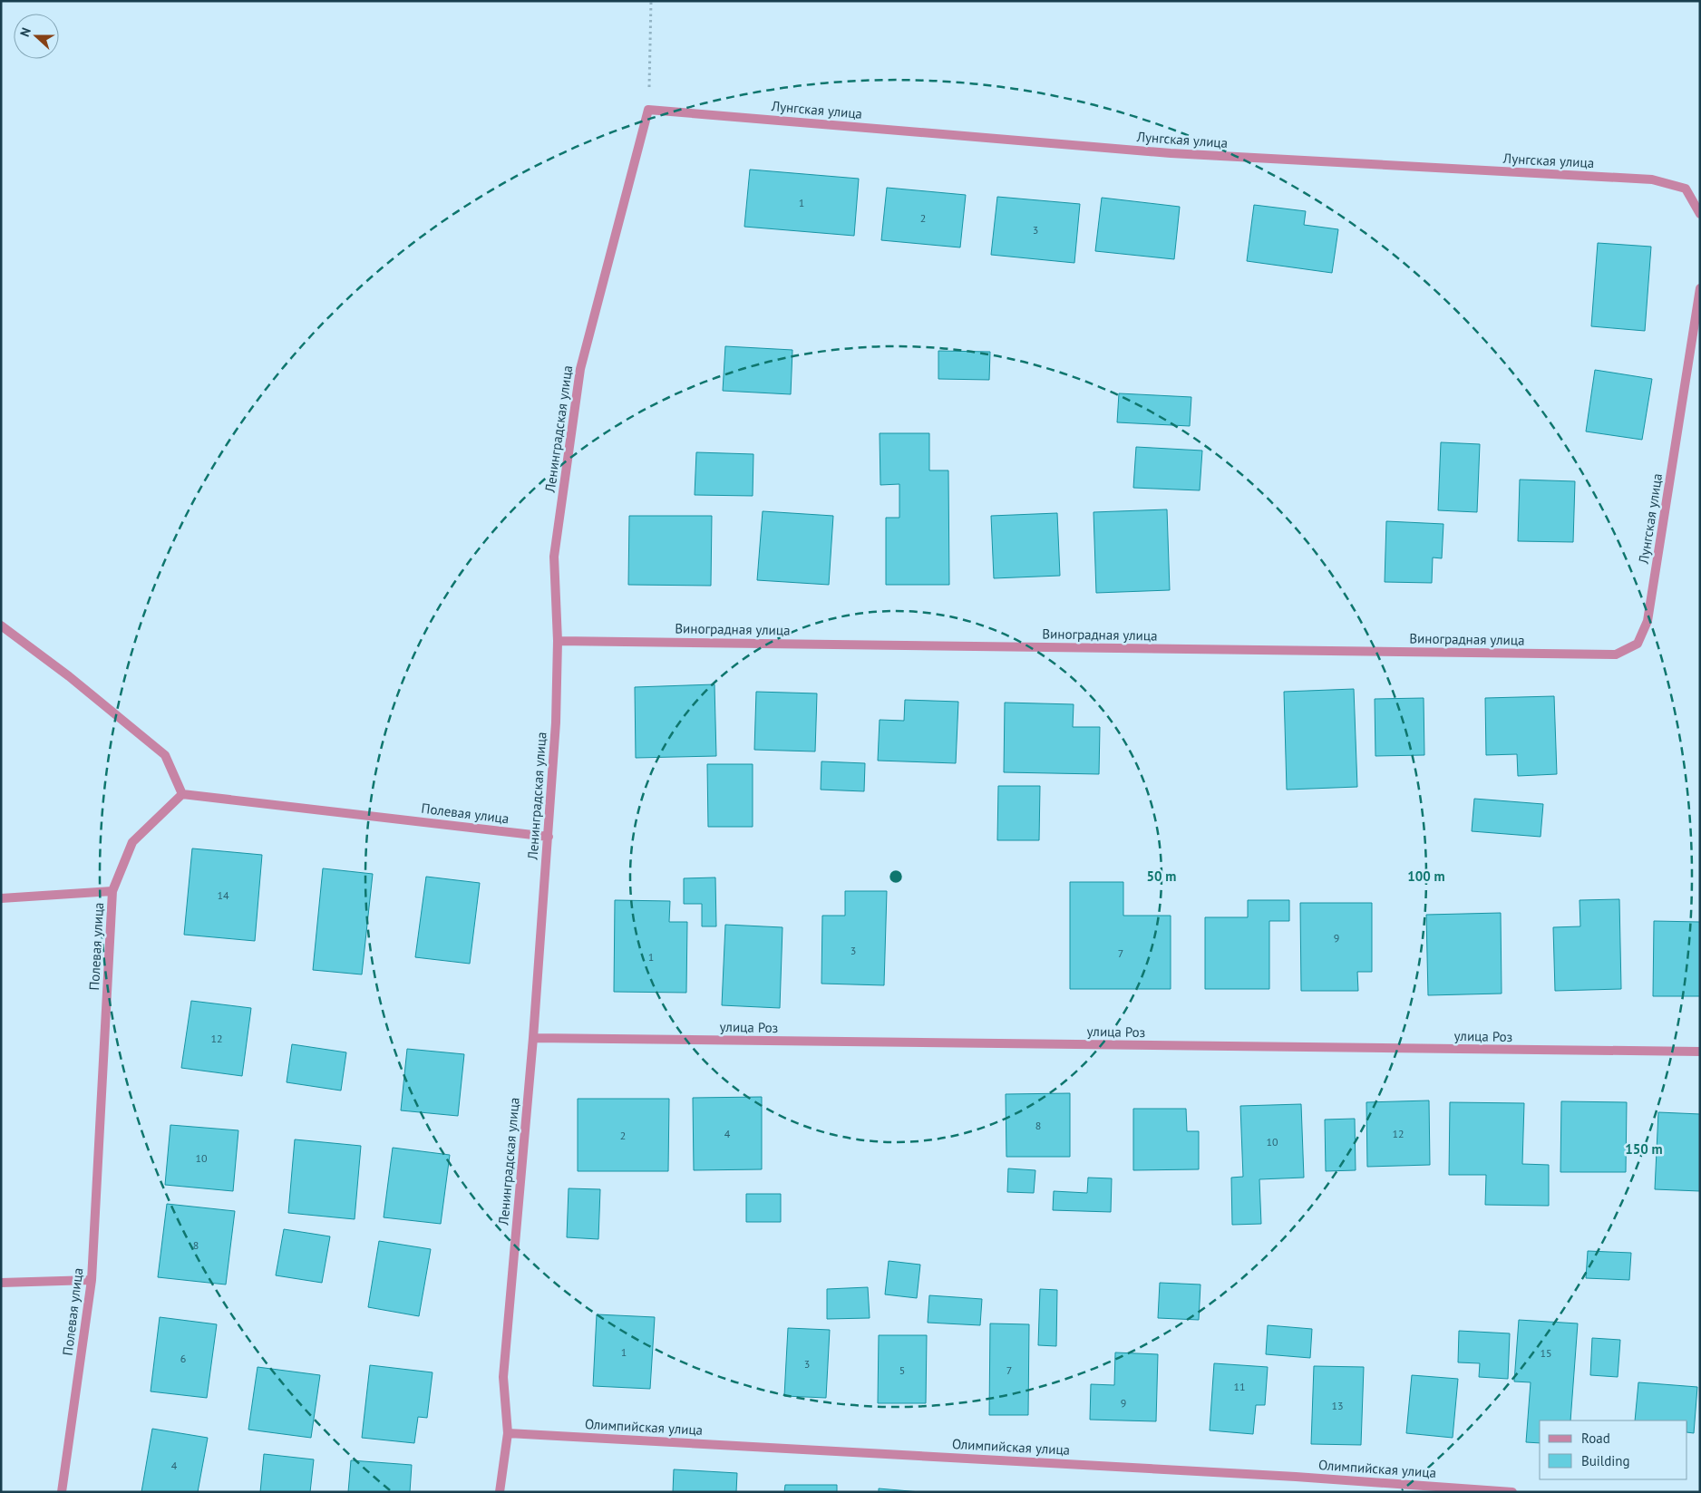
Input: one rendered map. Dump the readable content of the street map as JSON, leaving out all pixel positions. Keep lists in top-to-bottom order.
{
  "streets": {
    "street": [
      "Лунгская улица",
      "Ленинградская улица",
      "Виноградная улица",
      "Полевая улица",
      "улица Роз",
      "Олимпийская улица"
    ]
  },
  "crossings": [
    ["Лунгская улица", "Ленинградская улица"],
    ["Лунгская улица", "Виноградная улица"],
    ["Ленинградская улица", "Виноградная улица"],
    ["Ленинградская улица", "Полевая улица"],
    ["Ленинградская улица", "улица Роз"],
    ["Ленинградская улица", "Олимпийская улица"]
  ],
  "house_numbers": [
    "1",
    "2",
    "3",
    "14",
    "9",
    "3",
    "7",
    "1",
    "12",
    "8",
    "4",
    "12",
    "2",
    "10",
    "10",
    "8",
    "1",
    "15",
    "6",
    "3",
    "5",
    "7",
    "11",
    "9",
    "13",
    "4"
  ],
  "legend": ["Road", "Building"],
  "north": "left",
  "rings": ["50 m", "100 m", "150 m"]
}
